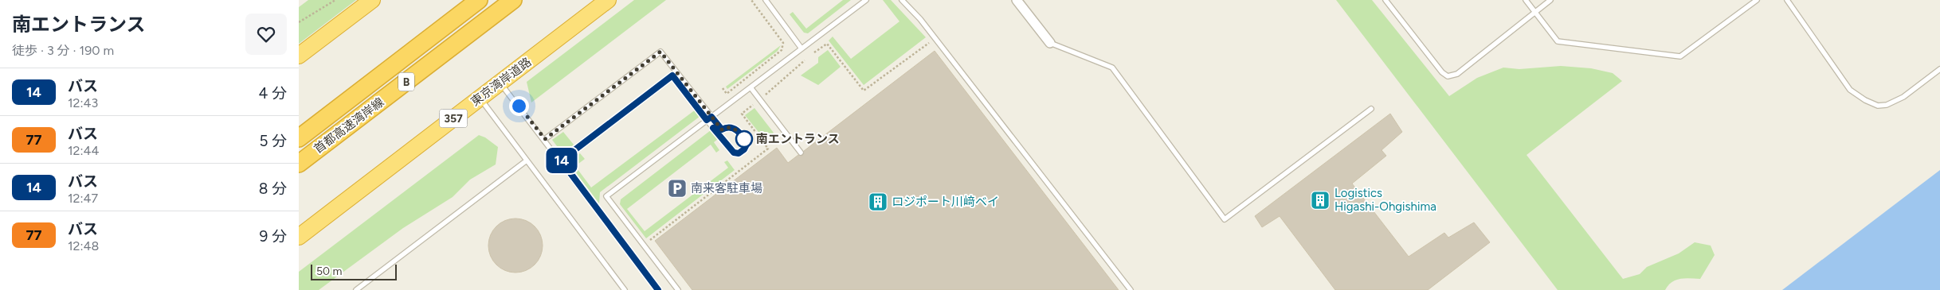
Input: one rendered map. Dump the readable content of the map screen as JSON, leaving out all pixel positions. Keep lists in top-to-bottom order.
{
  "streets": {
    "highway": [
      "B",
      "東京湾岸道路",
      "357",
      "首都高速湾岸線"
    ]
  },
  "places": {
    "other": ["南エントランス"],
    "parking": ["南来客駐車場"],
    "building": ["Logistics Higashi-Ohgishima", "ロジポート川﨑ベイ"]
  },
  "lines": ["bus line 14"],
  "scale_bar": "50 m",
  "page": {
    "heading": ["南エントランス", "徒歩 · 3 分 · 190 m"],
    "on_map": "14",
    "list": [
      {
        "mark": "14",
        "name": "バス",
        "note": "12:43",
        "value": "4 分"
      },
      {
        "mark": "77",
        "name": "バス",
        "note": "12:44",
        "value": "5 分"
      },
      {
        "mark": "14",
        "name": "バス",
        "note": "12:47",
        "value": "8 分"
      },
      {
        "mark": "77",
        "name": "バス",
        "note": "12:48",
        "value": "9 分"
      }
    ],
    "scale": "50 m"
  }
}
